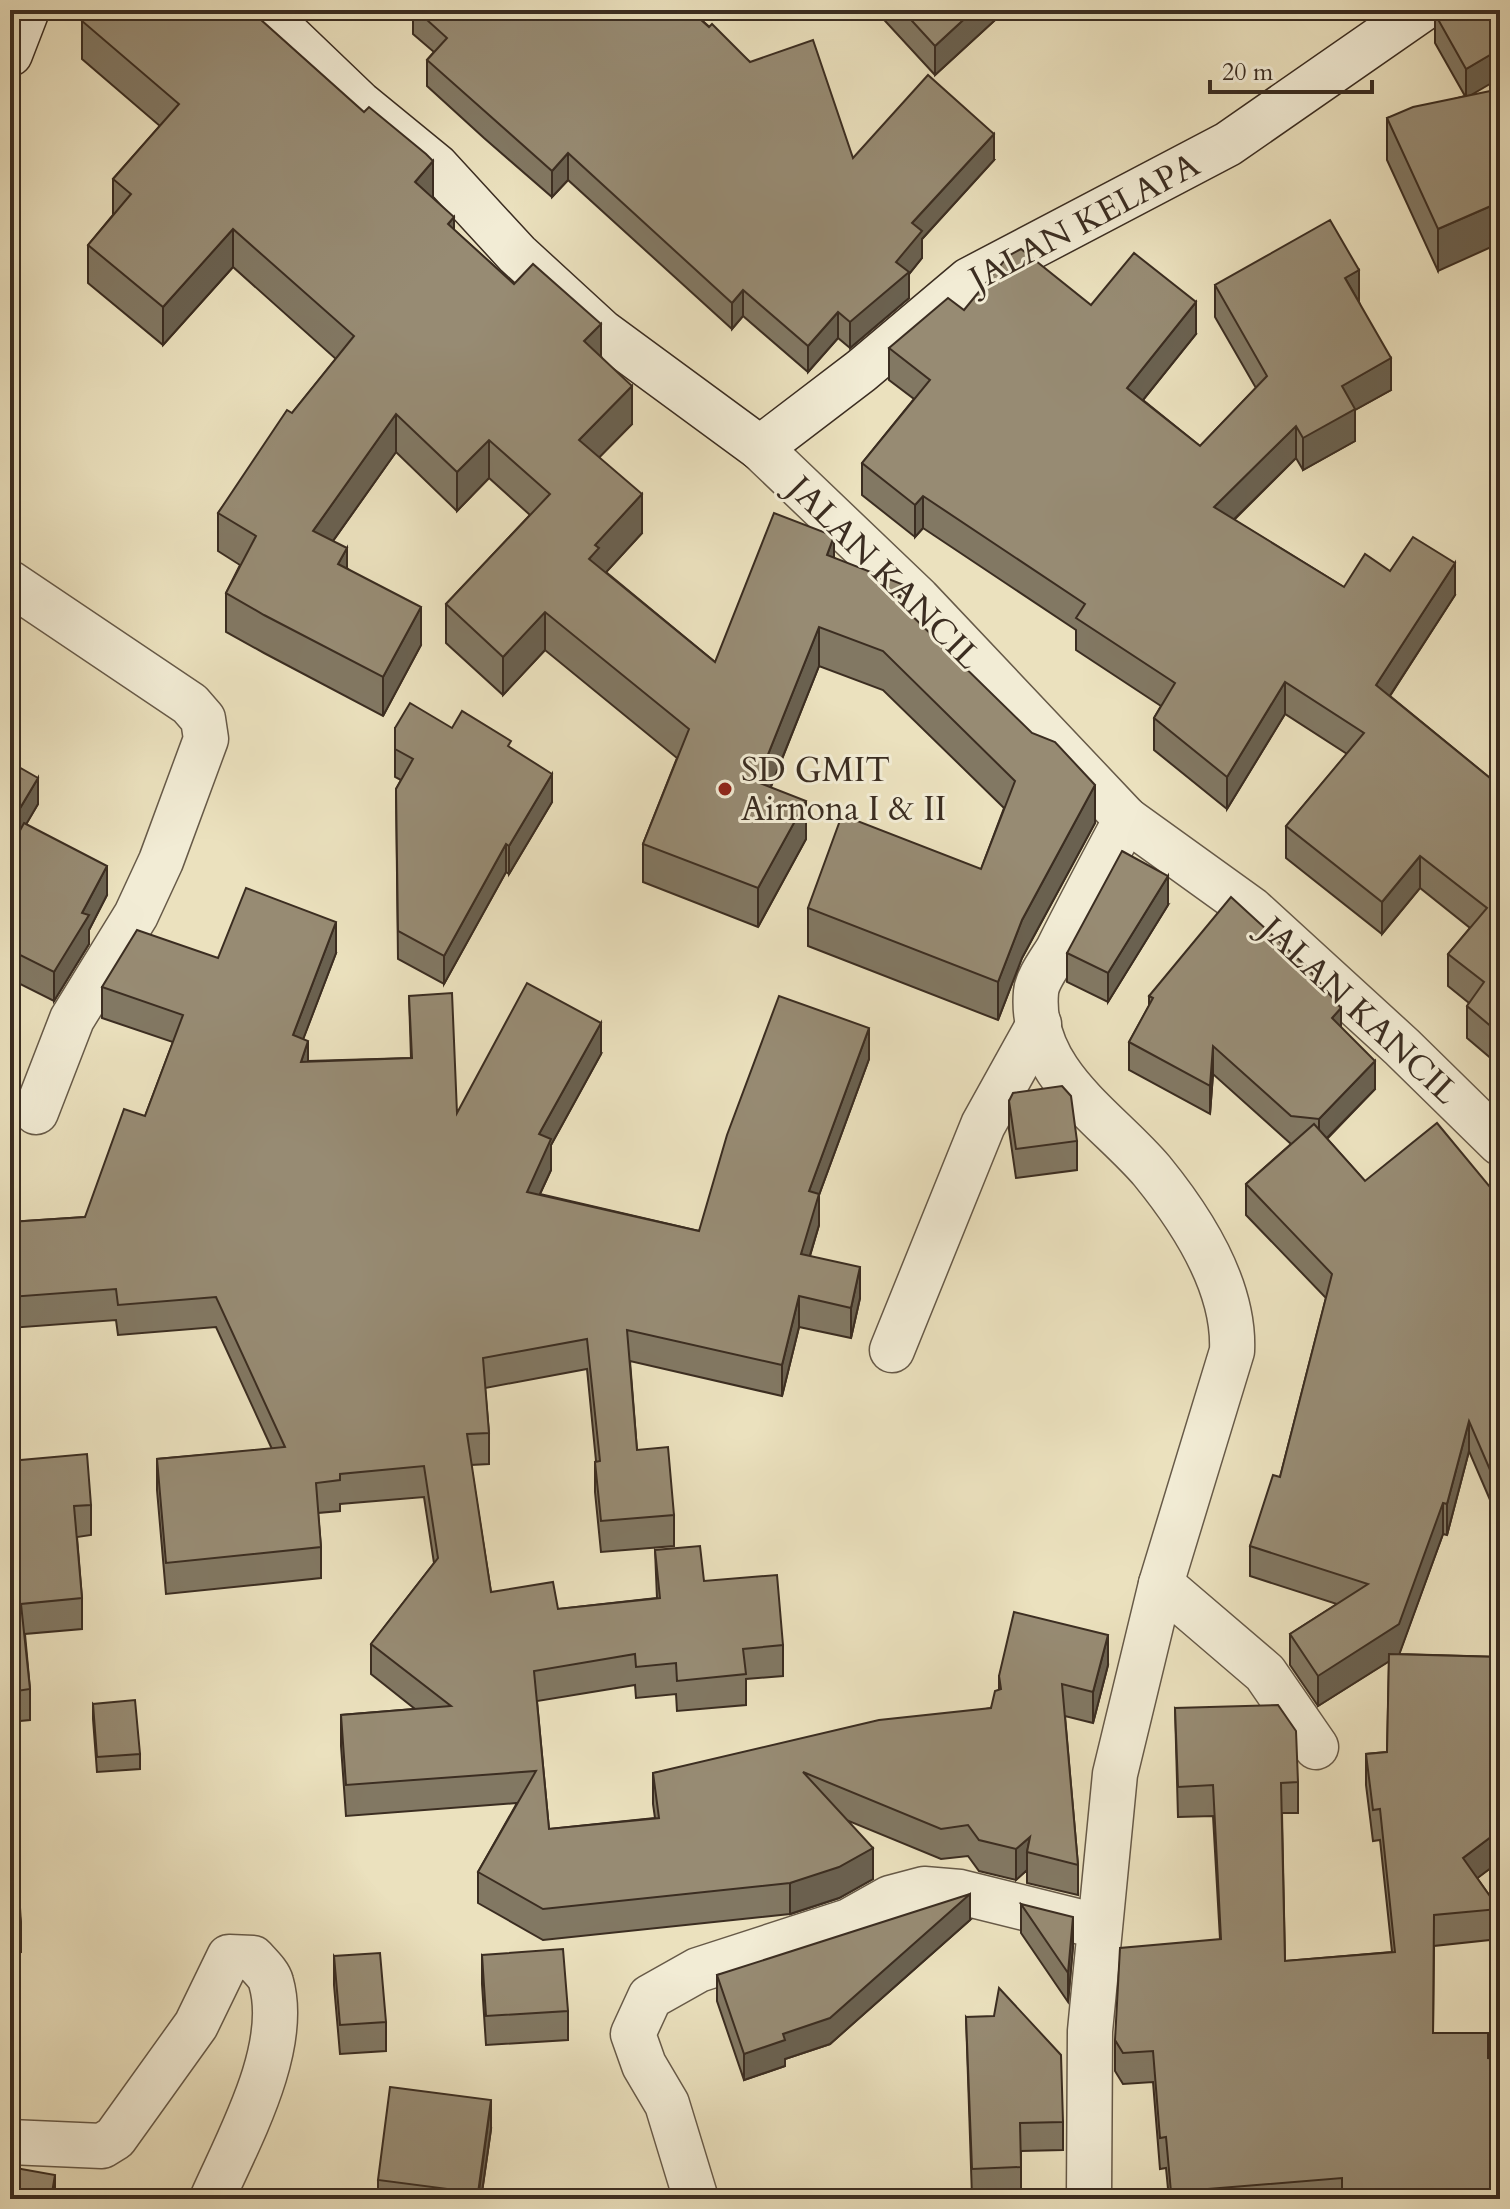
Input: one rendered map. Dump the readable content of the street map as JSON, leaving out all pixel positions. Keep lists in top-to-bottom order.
{
  "streets": {
    "street": ["JALAN KELAPA", "JALAN KANCIL"]
  },
  "crossings": [
    ["JALAN KELAPA", "JALAN KANCIL"]
  ],
  "places": ["SD GMIT Airnona I & II"],
  "scale_bar": "20 m"
}
